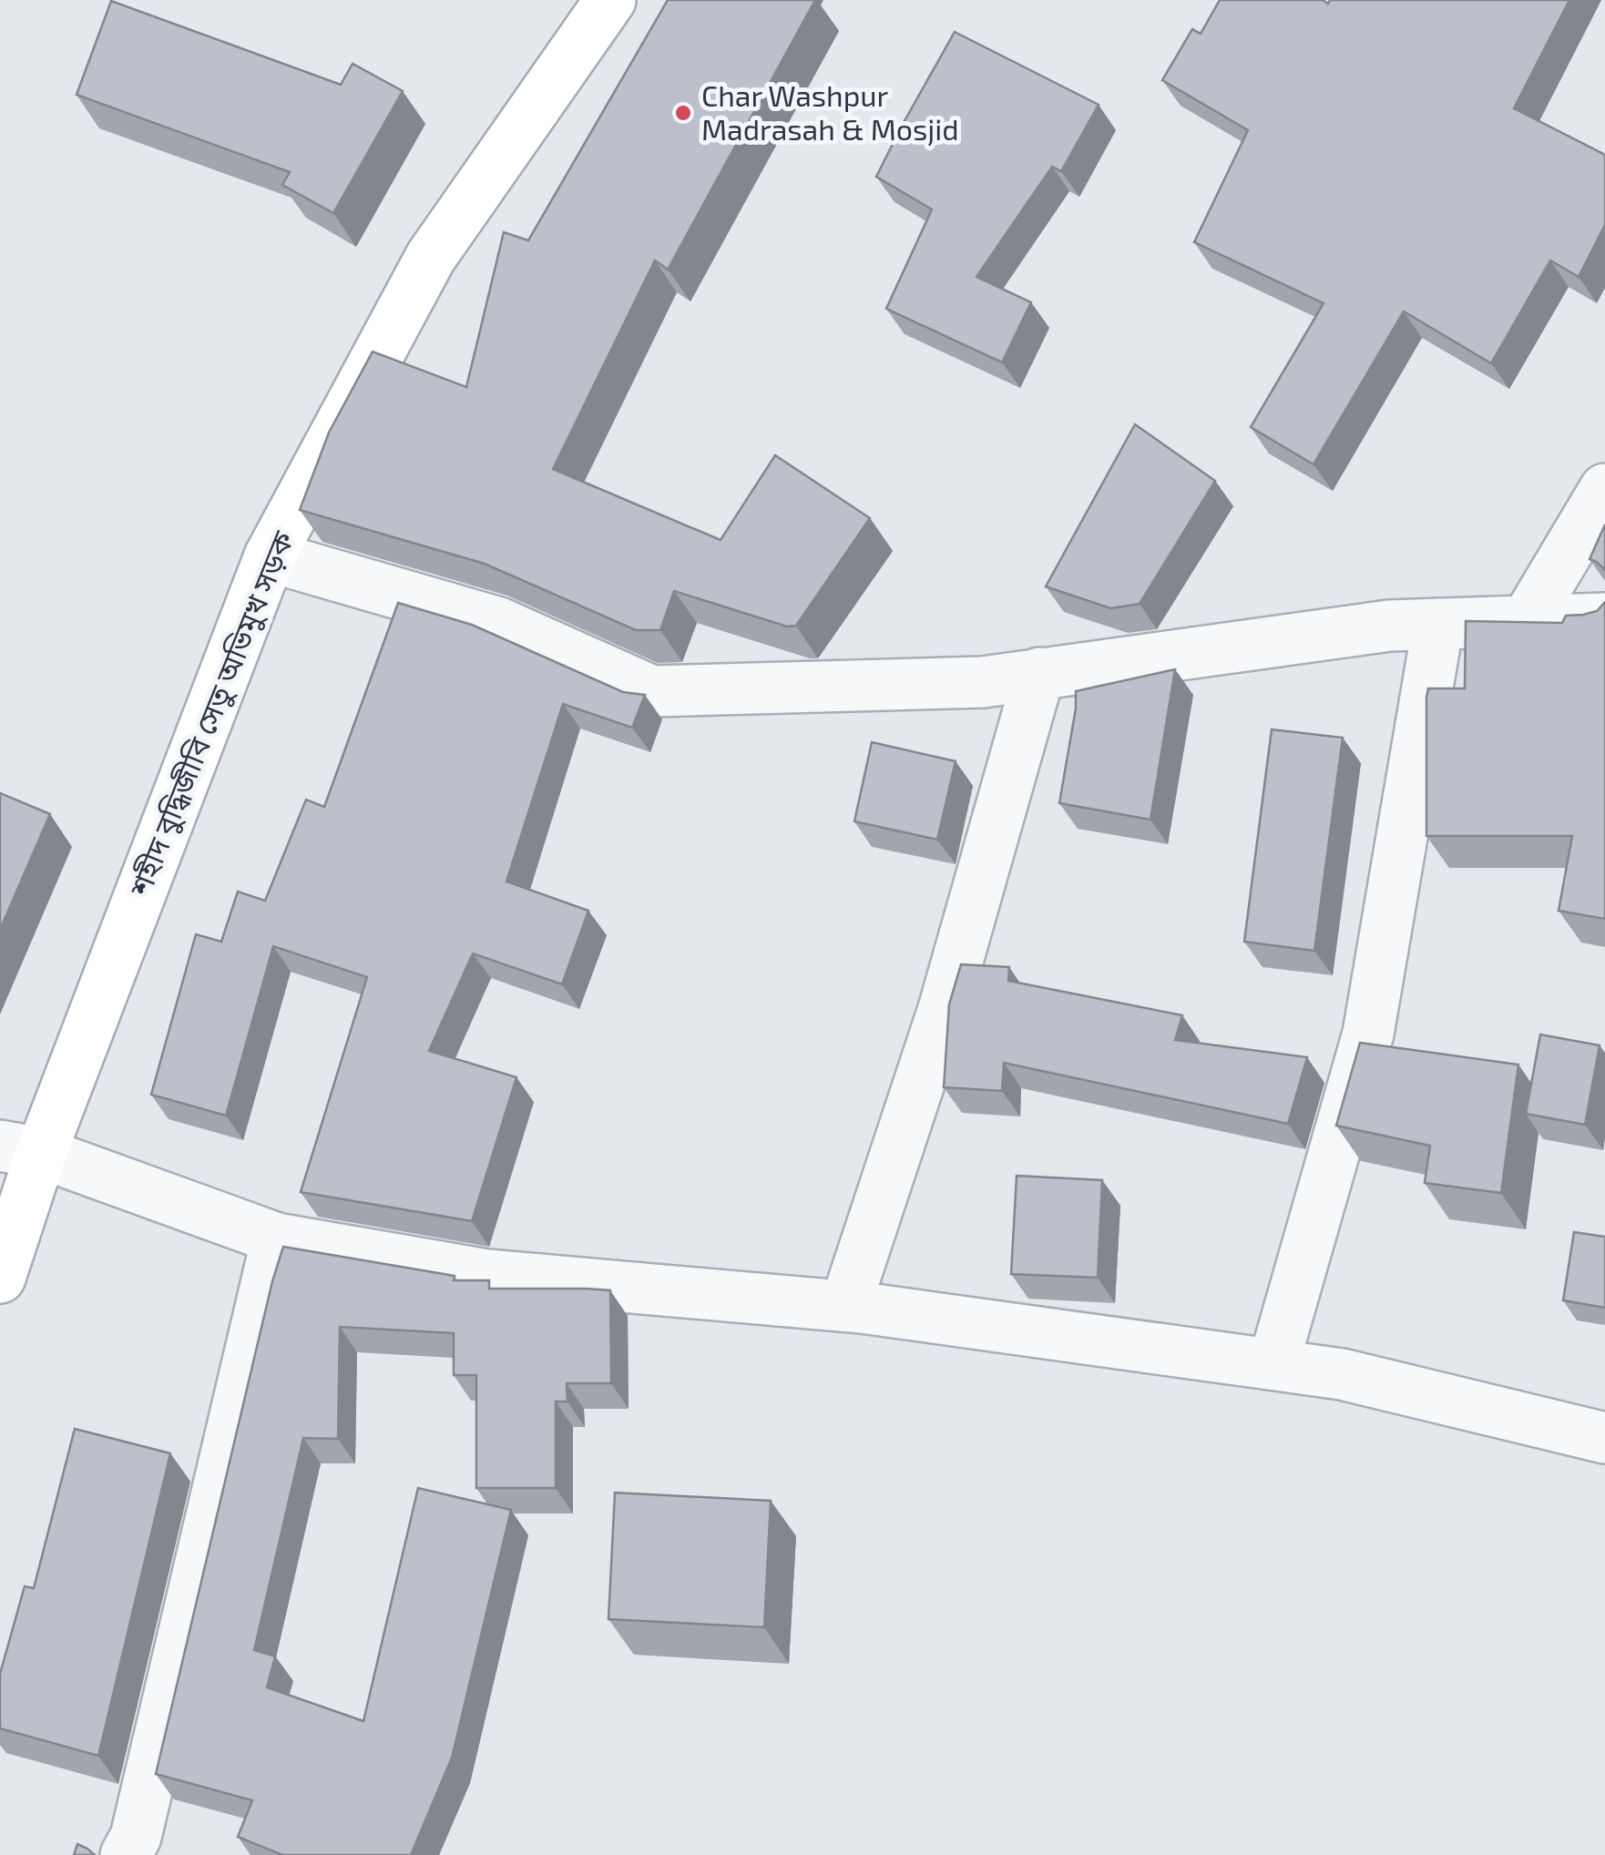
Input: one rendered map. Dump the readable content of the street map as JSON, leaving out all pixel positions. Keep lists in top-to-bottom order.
{
  "streets": {
    "main road": ["শহীদ বুদ্ধিজীবি সেতু অভিমুখ সড়ক"]
  },
  "places": ["Char Washpur Madrasah & Mosjid"]
}
